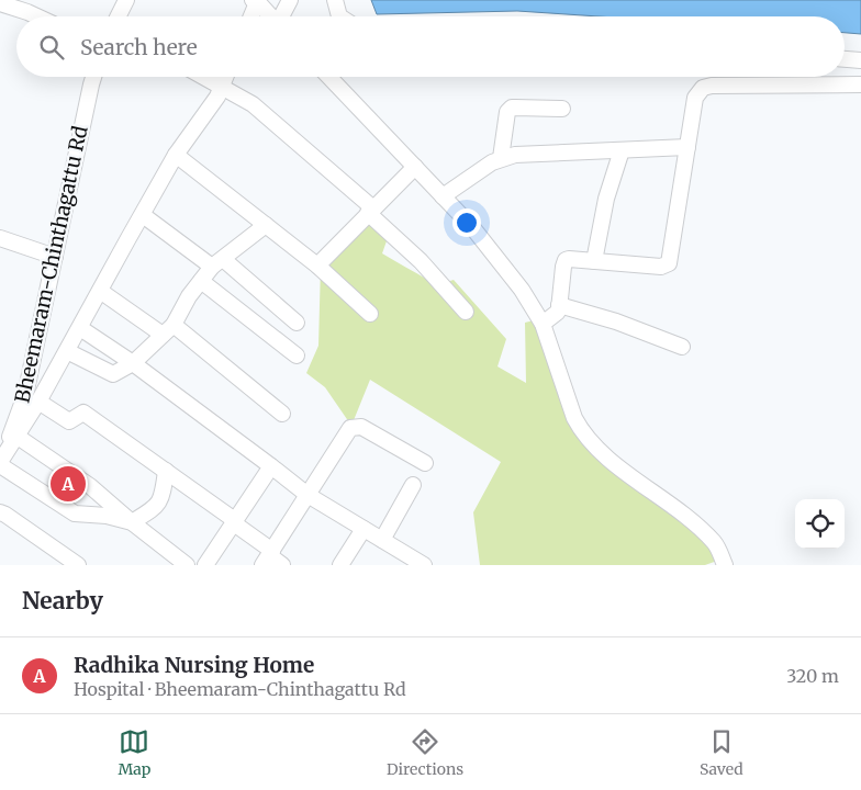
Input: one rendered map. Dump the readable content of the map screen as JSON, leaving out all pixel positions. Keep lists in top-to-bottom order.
{
  "streets": {
    "street": ["Bheemaram-Chinthagattu Rd"]
  },
  "page": {
    "search": "Search here",
    "pins": "A",
    "heading": "Nearby",
    "list": [
      {
        "mark": "A",
        "name": "Radhika Nursing Home",
        "note": "Hospital · Bheemaram-Chinthagattu Rd",
        "value": "320 m"
      }
    ],
    "nav": ["Map", "Directions", "Saved"]
  }
}
